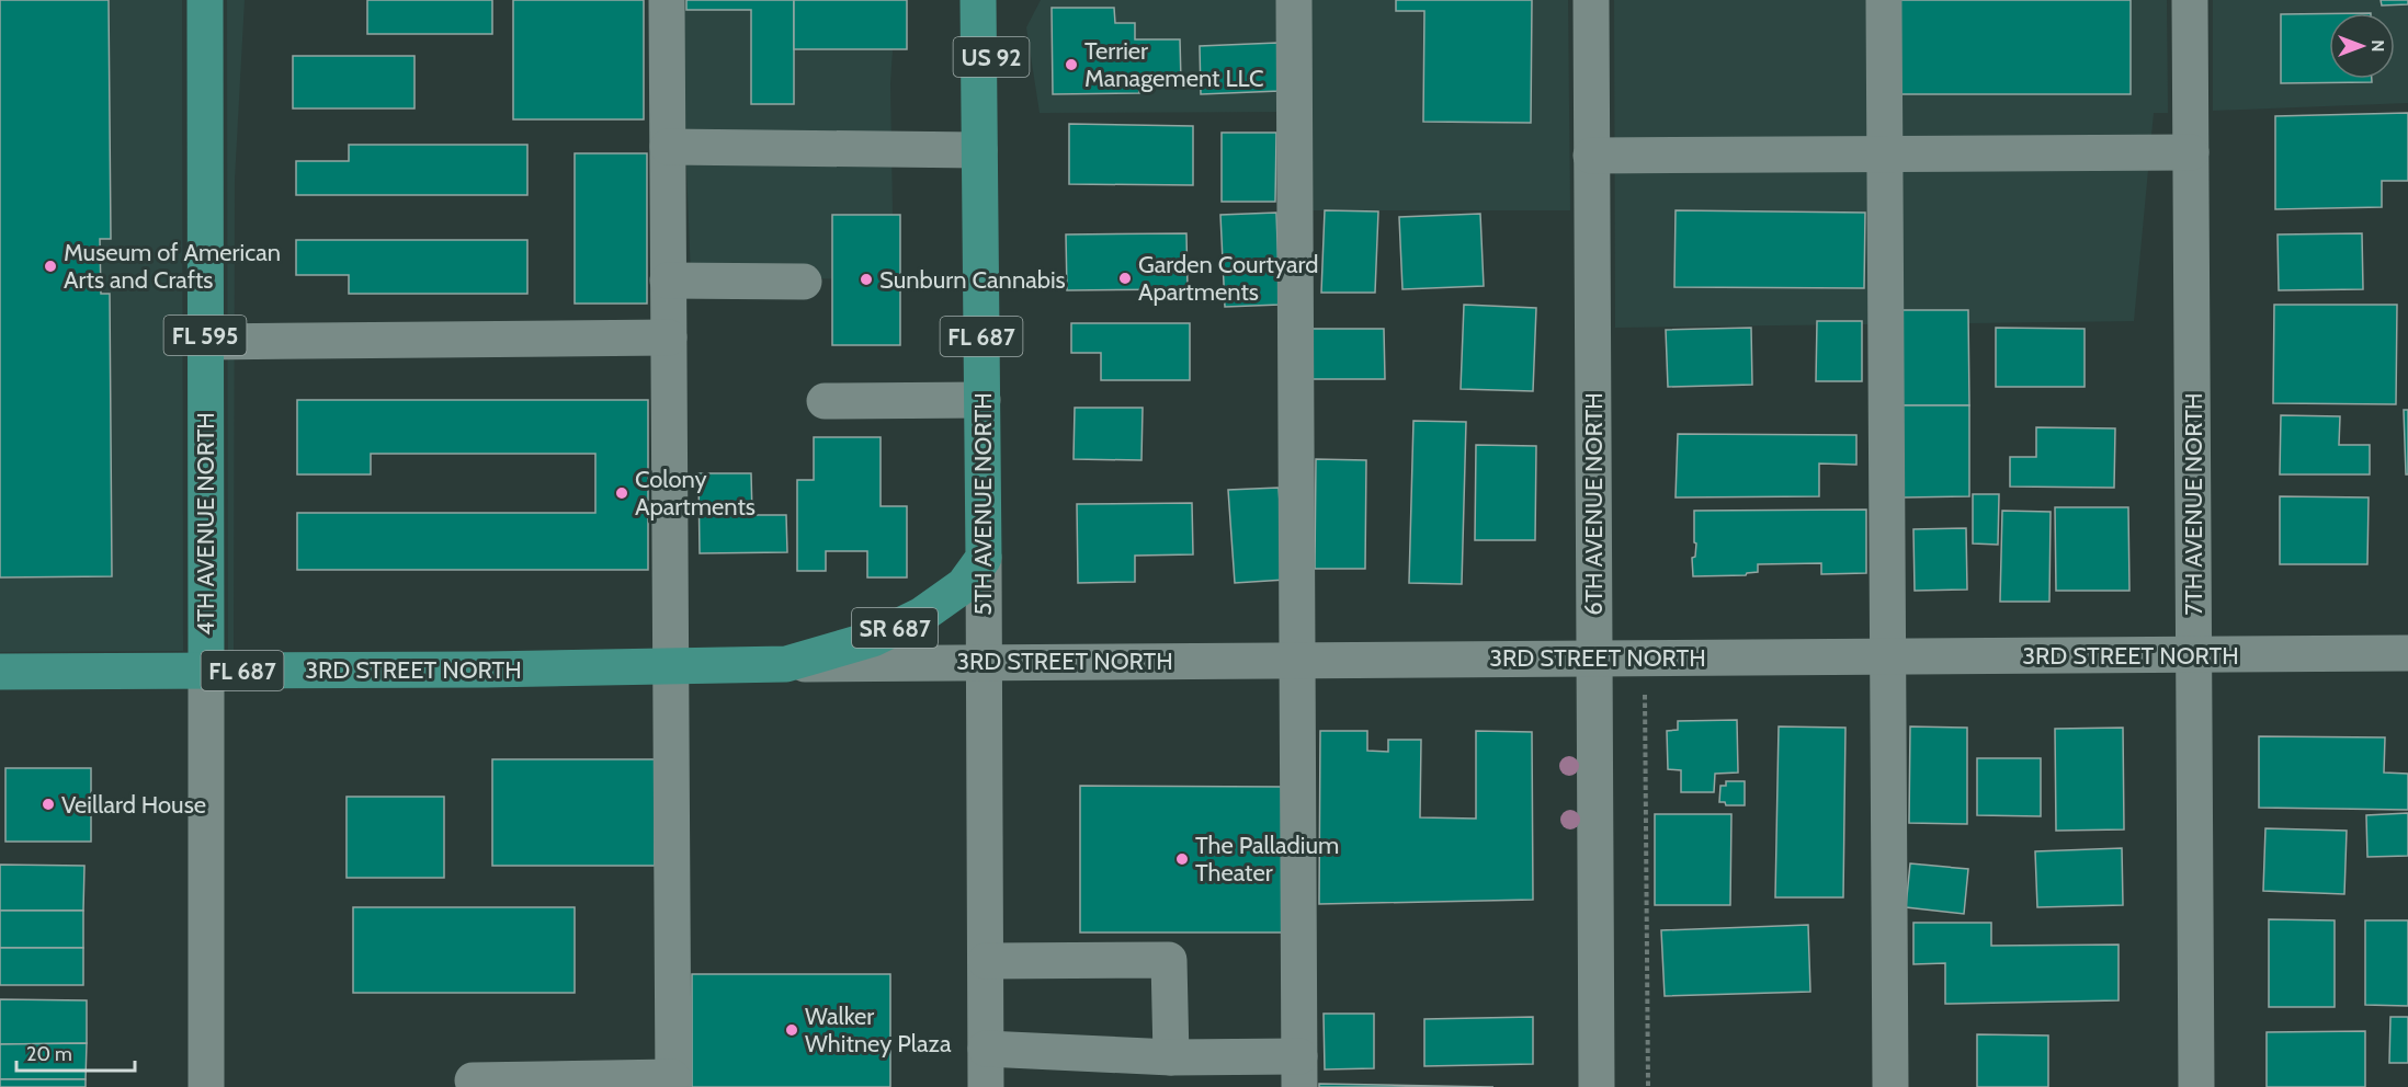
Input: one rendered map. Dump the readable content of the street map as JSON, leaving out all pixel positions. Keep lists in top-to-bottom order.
{
  "streets": {
    "main road": [
      "US 92",
      "FL 595",
      "FL 687",
      "5TH AVENUE NORTH",
      "4TH AVENUE NORTH",
      "SR 687",
      "3RD STREET NORTH"
    ],
    "street": ["6TH AVENUE NORTH", "7TH AVENUE NORTH"]
  },
  "crossings": [
    ["US 92", "5TH AVENUE NORTH"],
    ["5TH AVENUE NORTH", "3RD STREET NORTH"],
    ["6TH AVENUE NORTH", "3RD STREET NORTH"],
    ["7TH AVENUE NORTH", "3RD STREET NORTH"],
    ["4TH AVENUE NORTH", "3RD STREET NORTH"]
  ],
  "places": [
    "Terrier Management LLC",
    "Museum of American Arts and Crafts",
    "Garden Courtyard Apartments",
    "Sunburn Cannabis",
    "Colony Apartments",
    "Veillard House",
    "The Palladium Theater",
    "Walker Whitney Plaza"
  ],
  "scale_bar": "20 m",
  "north": "right"
}
